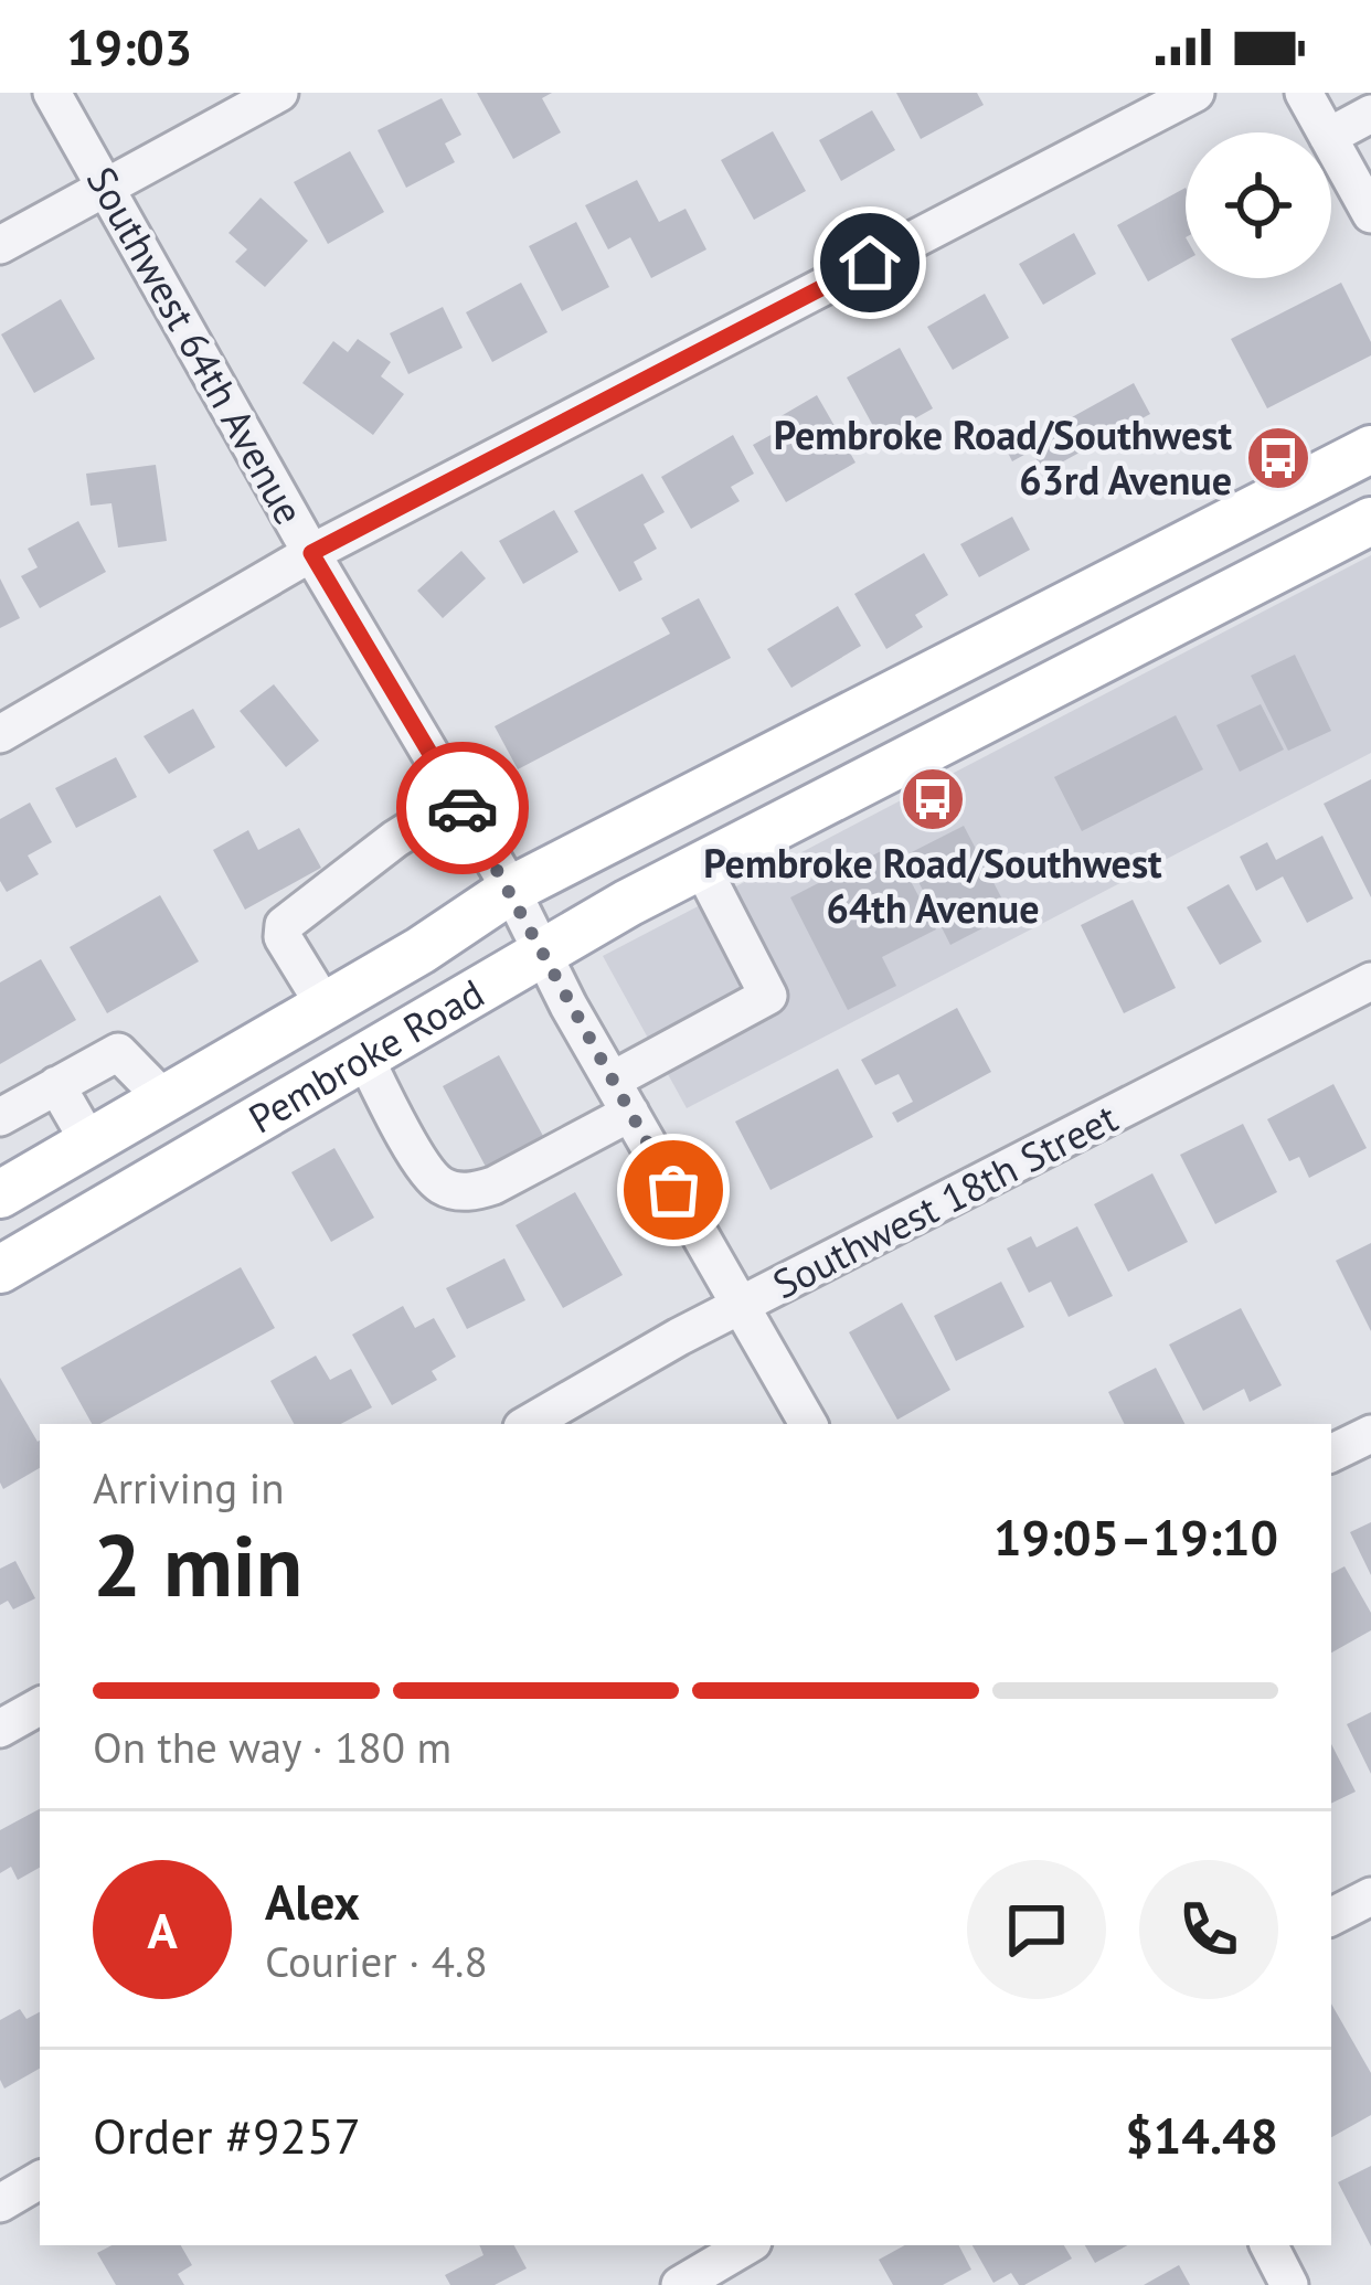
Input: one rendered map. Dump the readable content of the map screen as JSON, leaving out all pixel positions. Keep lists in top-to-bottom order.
{
  "streets": {
    "main road": ["Pembroke Road"],
    "street": ["Southwest 64th Avenue", "Southwest 18th Street"]
  },
  "crossings": [
    ["Southwest 64th Avenue", "Pembroke Road"],
    ["Southwest 64th Avenue", "Southwest 18th Street"]
  ],
  "places": {
    "bus stop": ["Pembroke Road/Southwest 63rd Avenue", "Pembroke Road/Southwest 64th Avenue"]
  },
  "page": {
    "status": "19:03",
    "heading": ["2 min", "Arriving in", "19:05–19:10"],
    "panel": [
      "Alex",
      "Courier · 4.8",
      "Order #9257",
      "$14.48"
    ],
    "bar": "On the way · 180 m",
    "round": "A"
  }
}
